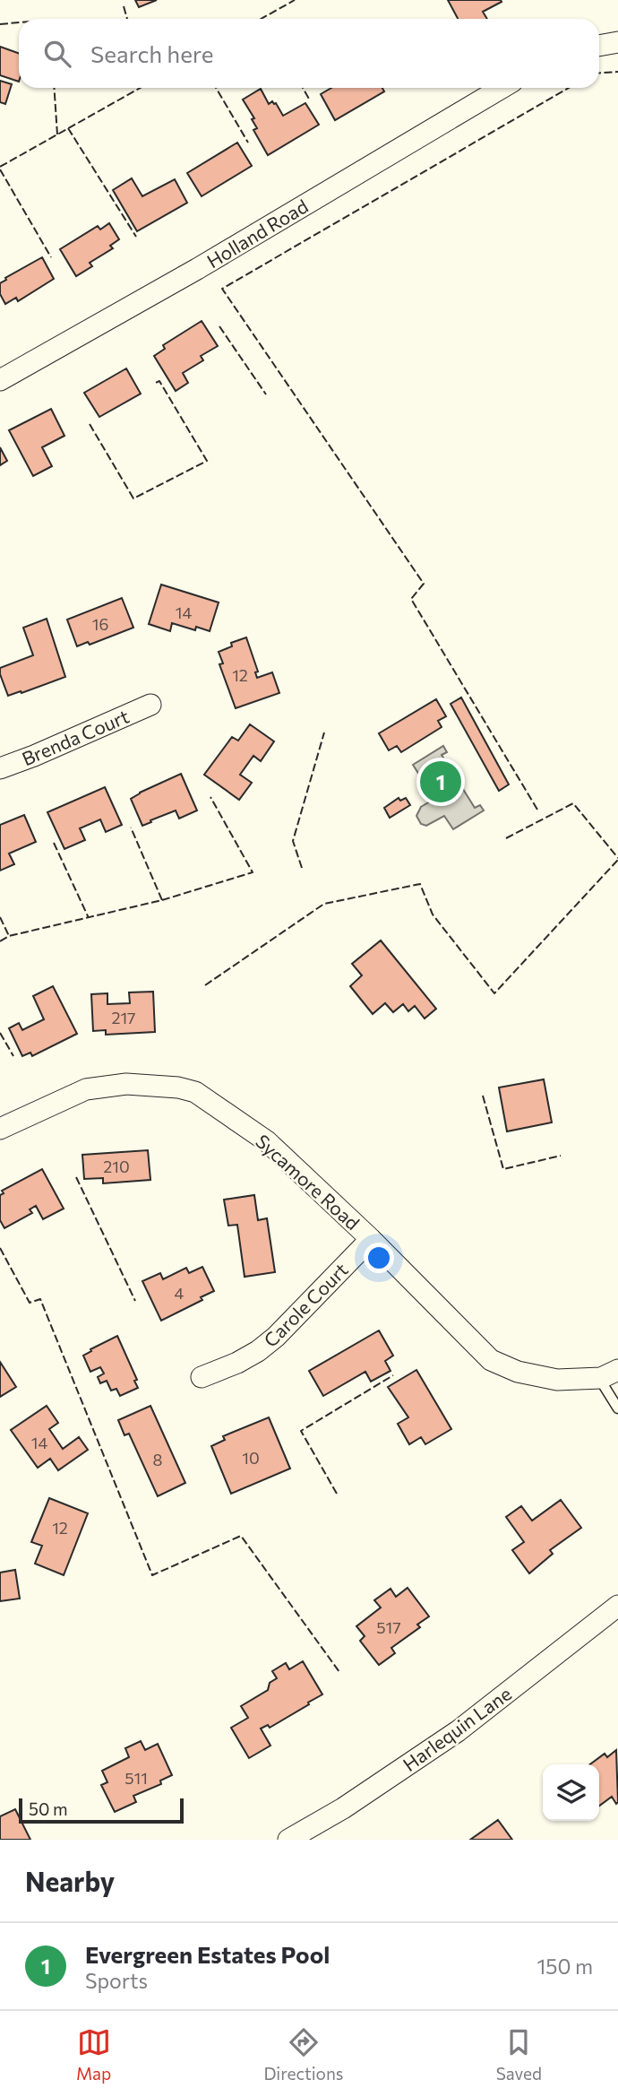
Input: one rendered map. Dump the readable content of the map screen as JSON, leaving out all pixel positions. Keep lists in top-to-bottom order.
{
  "streets": {
    "street": [
      "Holland Road",
      "Brenda Court",
      "Sycamore Road",
      "Carole Court",
      "Harlequin Lane"
    ]
  },
  "crossings": [
    ["Sycamore Road", "Carole Court"]
  ],
  "house_numbers": [
    "14",
    "16",
    "12",
    "217",
    "210",
    "4",
    "14",
    "10",
    "8",
    "12",
    "517",
    "511"
  ],
  "scale_bar": "50 m",
  "page": {
    "search": "Search here",
    "pins": "1",
    "scale": "50 m",
    "heading": "Nearby",
    "list": [
      {
        "mark": "1",
        "name": "Evergreen Estates Pool",
        "note": "Sports",
        "value": "150 m"
      }
    ],
    "nav": ["Map", "Directions", "Saved"]
  }
}
